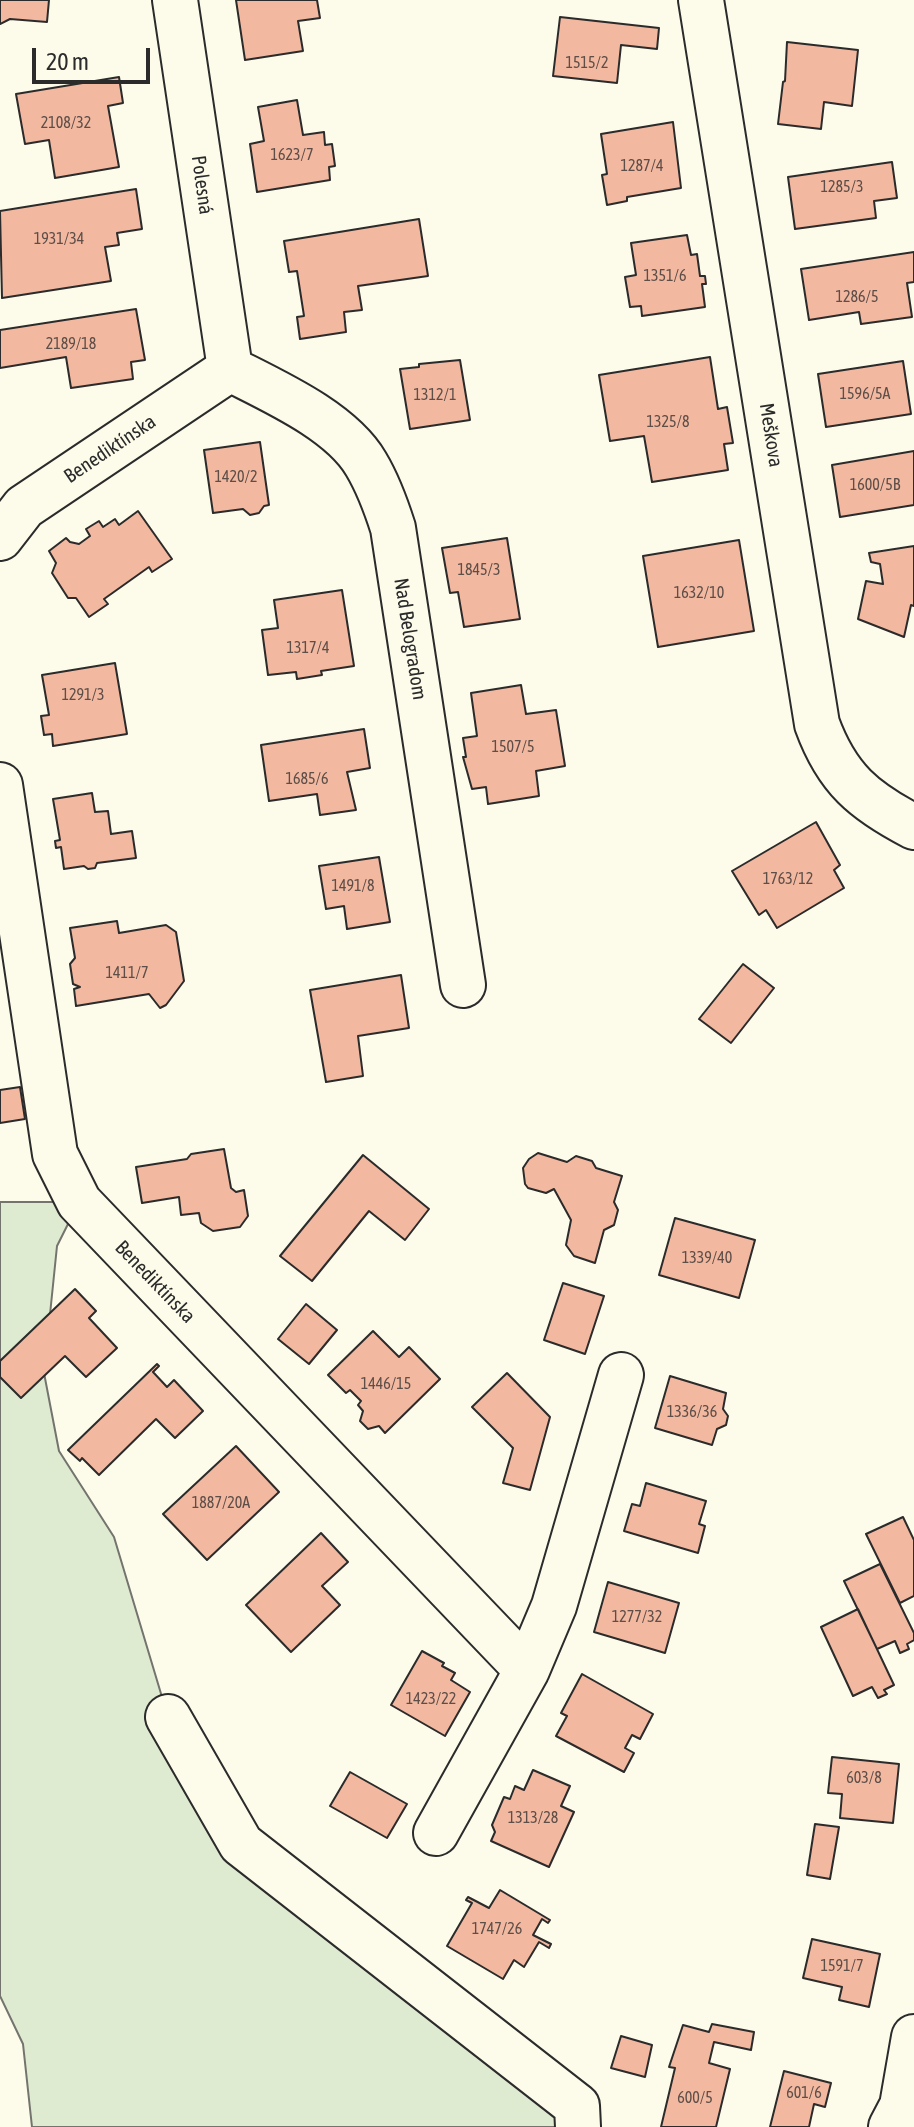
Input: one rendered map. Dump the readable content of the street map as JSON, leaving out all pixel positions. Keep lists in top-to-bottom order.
{
  "streets": {
    "street": [
      "Polesná",
      "Meškova",
      "Benediktínska",
      "Nad Belogradom"
    ]
  },
  "crossings": [
    ["Polesná", "Benediktínska"],
    ["Polesná", "Nad Belogradom"],
    ["Benediktínska", "Nad Belogradom"]
  ],
  "house_numbers": [
    "1515/2",
    "2108/32",
    "1623/7",
    "1287/4",
    "1285/3",
    "1931/34",
    "1351/6",
    "1286/5",
    "2189/18",
    "1596/5A",
    "1312/1",
    "1325/8",
    "1420/2",
    "1600/5B",
    "1845/3",
    "1632/10",
    "1317/4",
    "1291/3",
    "1507/5",
    "1685/6",
    "1763/12",
    "1491/8",
    "1411/7",
    "1339/40",
    "1446/15",
    "1336/36",
    "1887/20A",
    "1277/32",
    "1423/22",
    "603/8",
    "1313/28",
    "1747/26",
    "1591/7",
    "601/6",
    "600/5"
  ],
  "scale_bar": "20 m"
}
